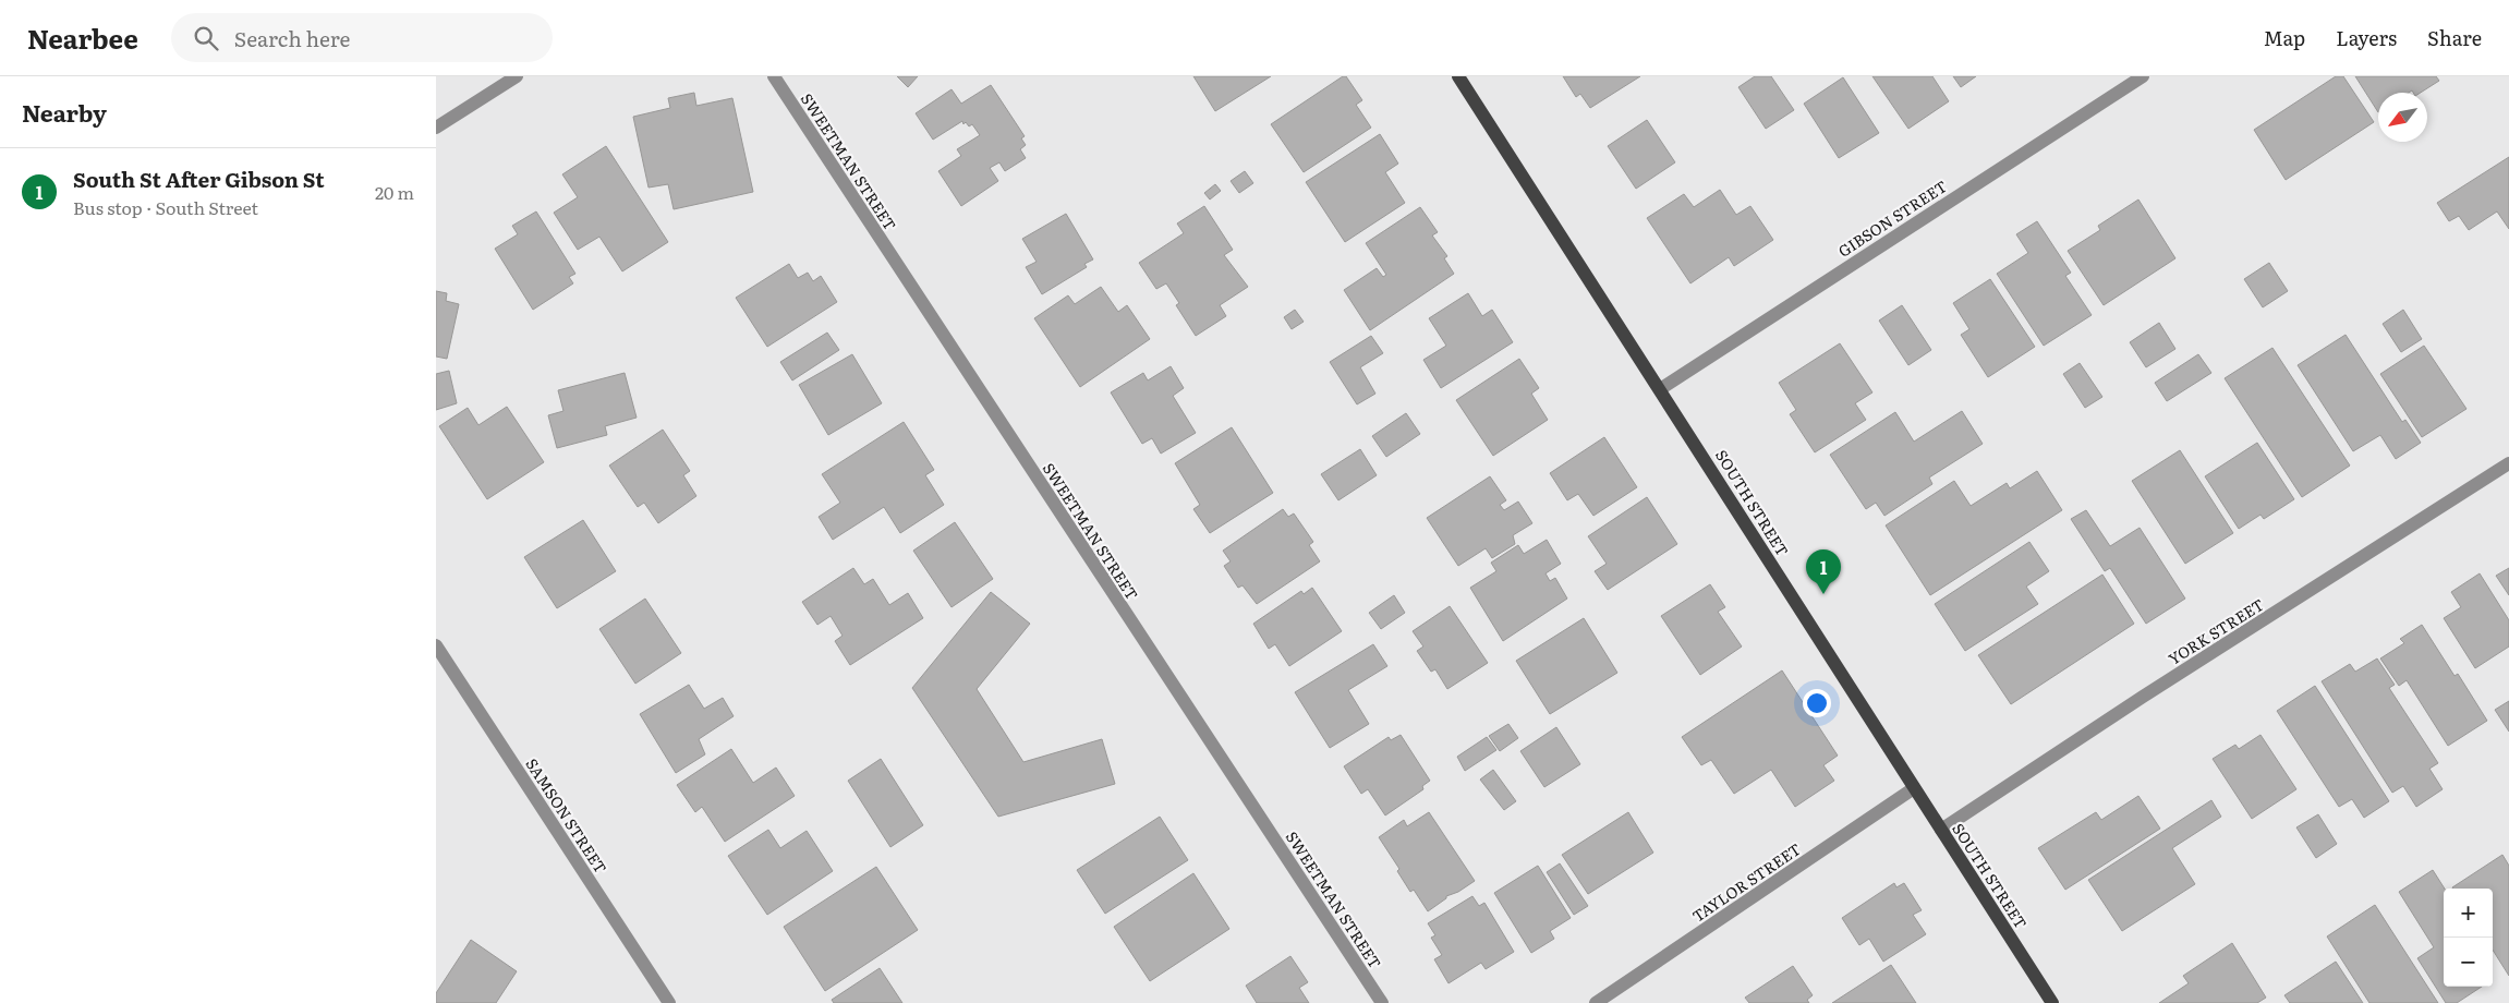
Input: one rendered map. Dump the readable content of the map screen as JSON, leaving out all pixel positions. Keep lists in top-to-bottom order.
{
  "streets": {
    "main road": ["SOUTH STREET"],
    "street": [
      "SWEETMAN STREET",
      "GIBSON STREET",
      "YORK STREET",
      "SAMSON STREET",
      "TAYLOR STREET"
    ]
  },
  "crossings": [
    ["GIBSON STREET", "SOUTH STREET"],
    ["SOUTH STREET", "YORK STREET"],
    ["SOUTH STREET", "TAYLOR STREET"]
  ],
  "north": "bottom left",
  "page": {
    "header": "Nearbee",
    "search": "Search here",
    "nav": ["Map", "Layers", "Share"],
    "heading": "Nearby",
    "list": [
      {
        "mark": "1",
        "name": "South St After Gibson St",
        "note": "Bus stop · South Street",
        "value": "20 m"
      }
    ],
    "pins": "1",
    "map_buttons": ["+", "−"]
  }
}
